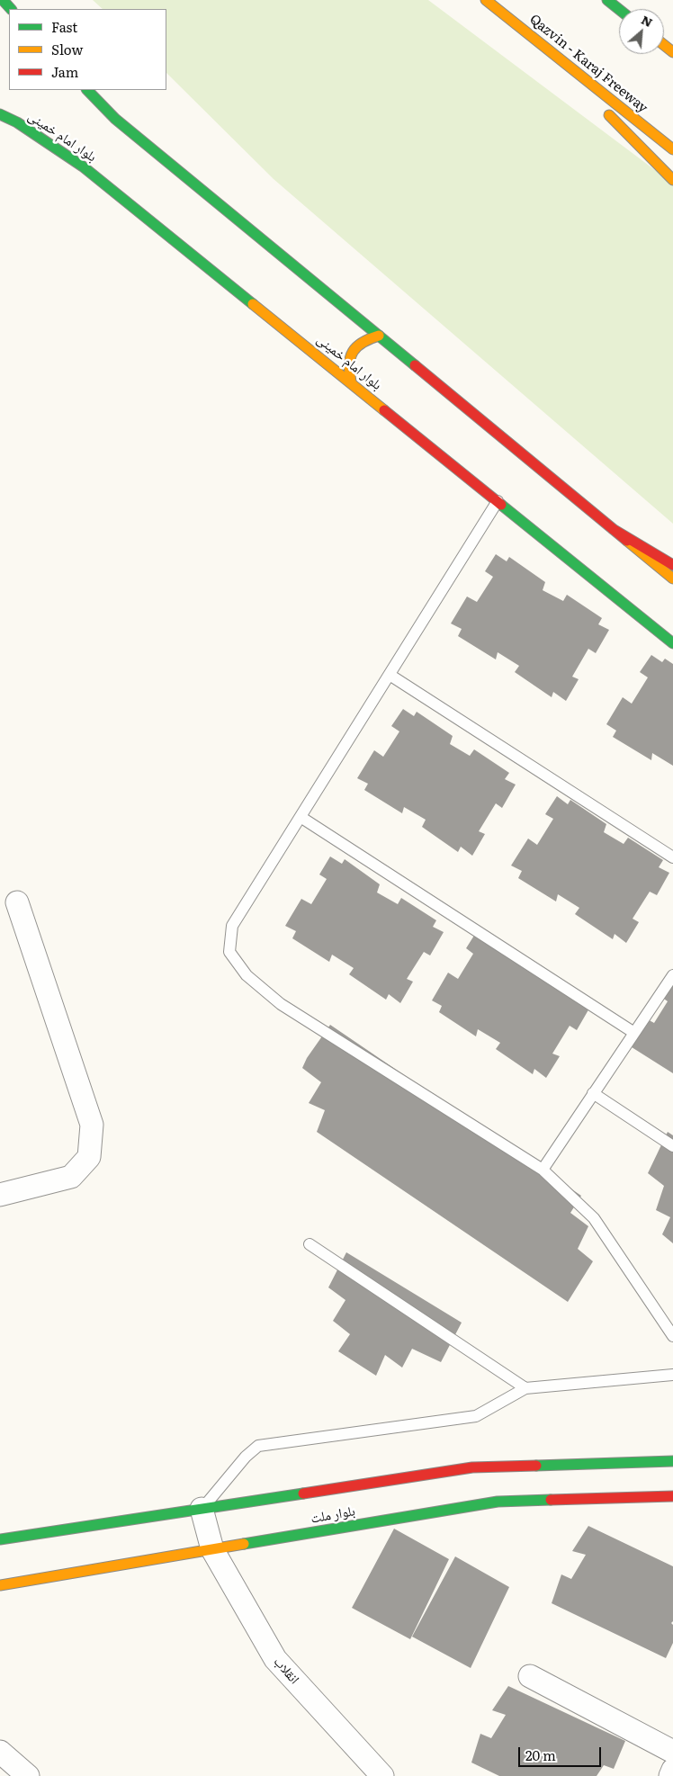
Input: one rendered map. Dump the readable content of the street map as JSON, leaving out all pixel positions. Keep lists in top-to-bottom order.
{
  "streets": {
    "main road": ["Qazvin - Karaj Freeway", "بلوار امام خمینی", "بلوار ملت"],
    "street": ["انقلاب"]
  },
  "crossings": [
    ["بلوار ملت", "انقلاب"]
  ],
  "legend": ["Fast", "Slow", "Jam"],
  "scale_bar": "20 m",
  "north": "top right"
}
